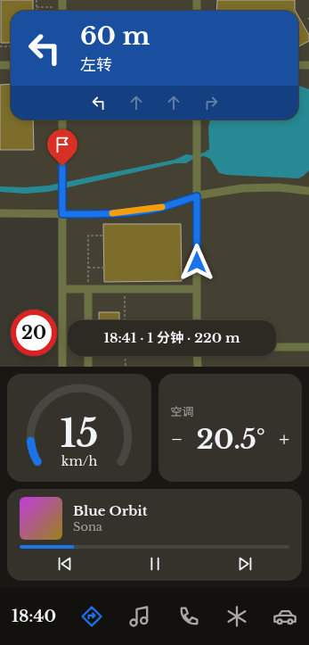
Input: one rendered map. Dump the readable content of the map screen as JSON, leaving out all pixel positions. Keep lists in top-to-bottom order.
{
  "page": {
    "turn": ["60 m", "左转"],
    "limit": "20",
    "trip": "18:41 · 1 分钟 · 220 m",
    "tile": "空调",
    "heat": ["−", "20.5°", "+"],
    "song": ["Blue Orbit", "Sona"],
    "tabs": "18:40",
    "gauge": ["15", "km/h"]
  }
}
